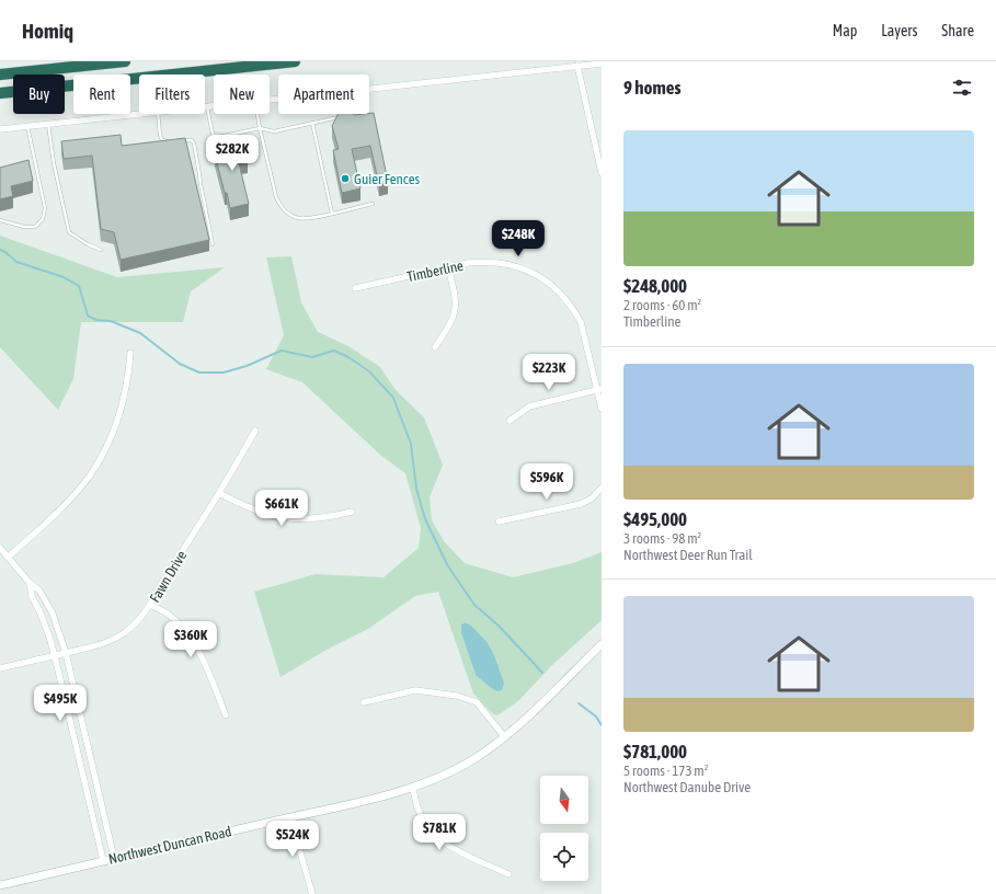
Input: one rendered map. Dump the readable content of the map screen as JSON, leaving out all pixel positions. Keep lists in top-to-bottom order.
{
  "streets": {
    "street": ["Timberline", "Fawn Drive", "Northwest Duncan Road"]
  },
  "places": ["Guier Fences"],
  "north": "bottom",
  "page": {
    "header": "Homiq",
    "nav": ["Map", "Layers", "Share"],
    "heading": "9 homes",
    "chip": [
      "Buy",
      "Rent",
      "Filters",
      "New",
      "Apartment"
    ],
    "list": [
      {
        "name": "$248,000",
        "note": "2 rooms · 60 m² · Timberline"
      },
      {
        "name": "$495,000",
        "note": "3 rooms · 98 m² · Northwest Deer Run Trail"
      },
      {
        "name": "$781,000",
        "note": "5 rooms · 173 m² · Northwest Danube Drive"
      }
    ],
    "price": [
      "$282K",
      "$248K",
      "$223K",
      "$596K",
      "$661K",
      "$360K",
      "$495K",
      "$781K",
      "$524K"
    ]
  }
}
